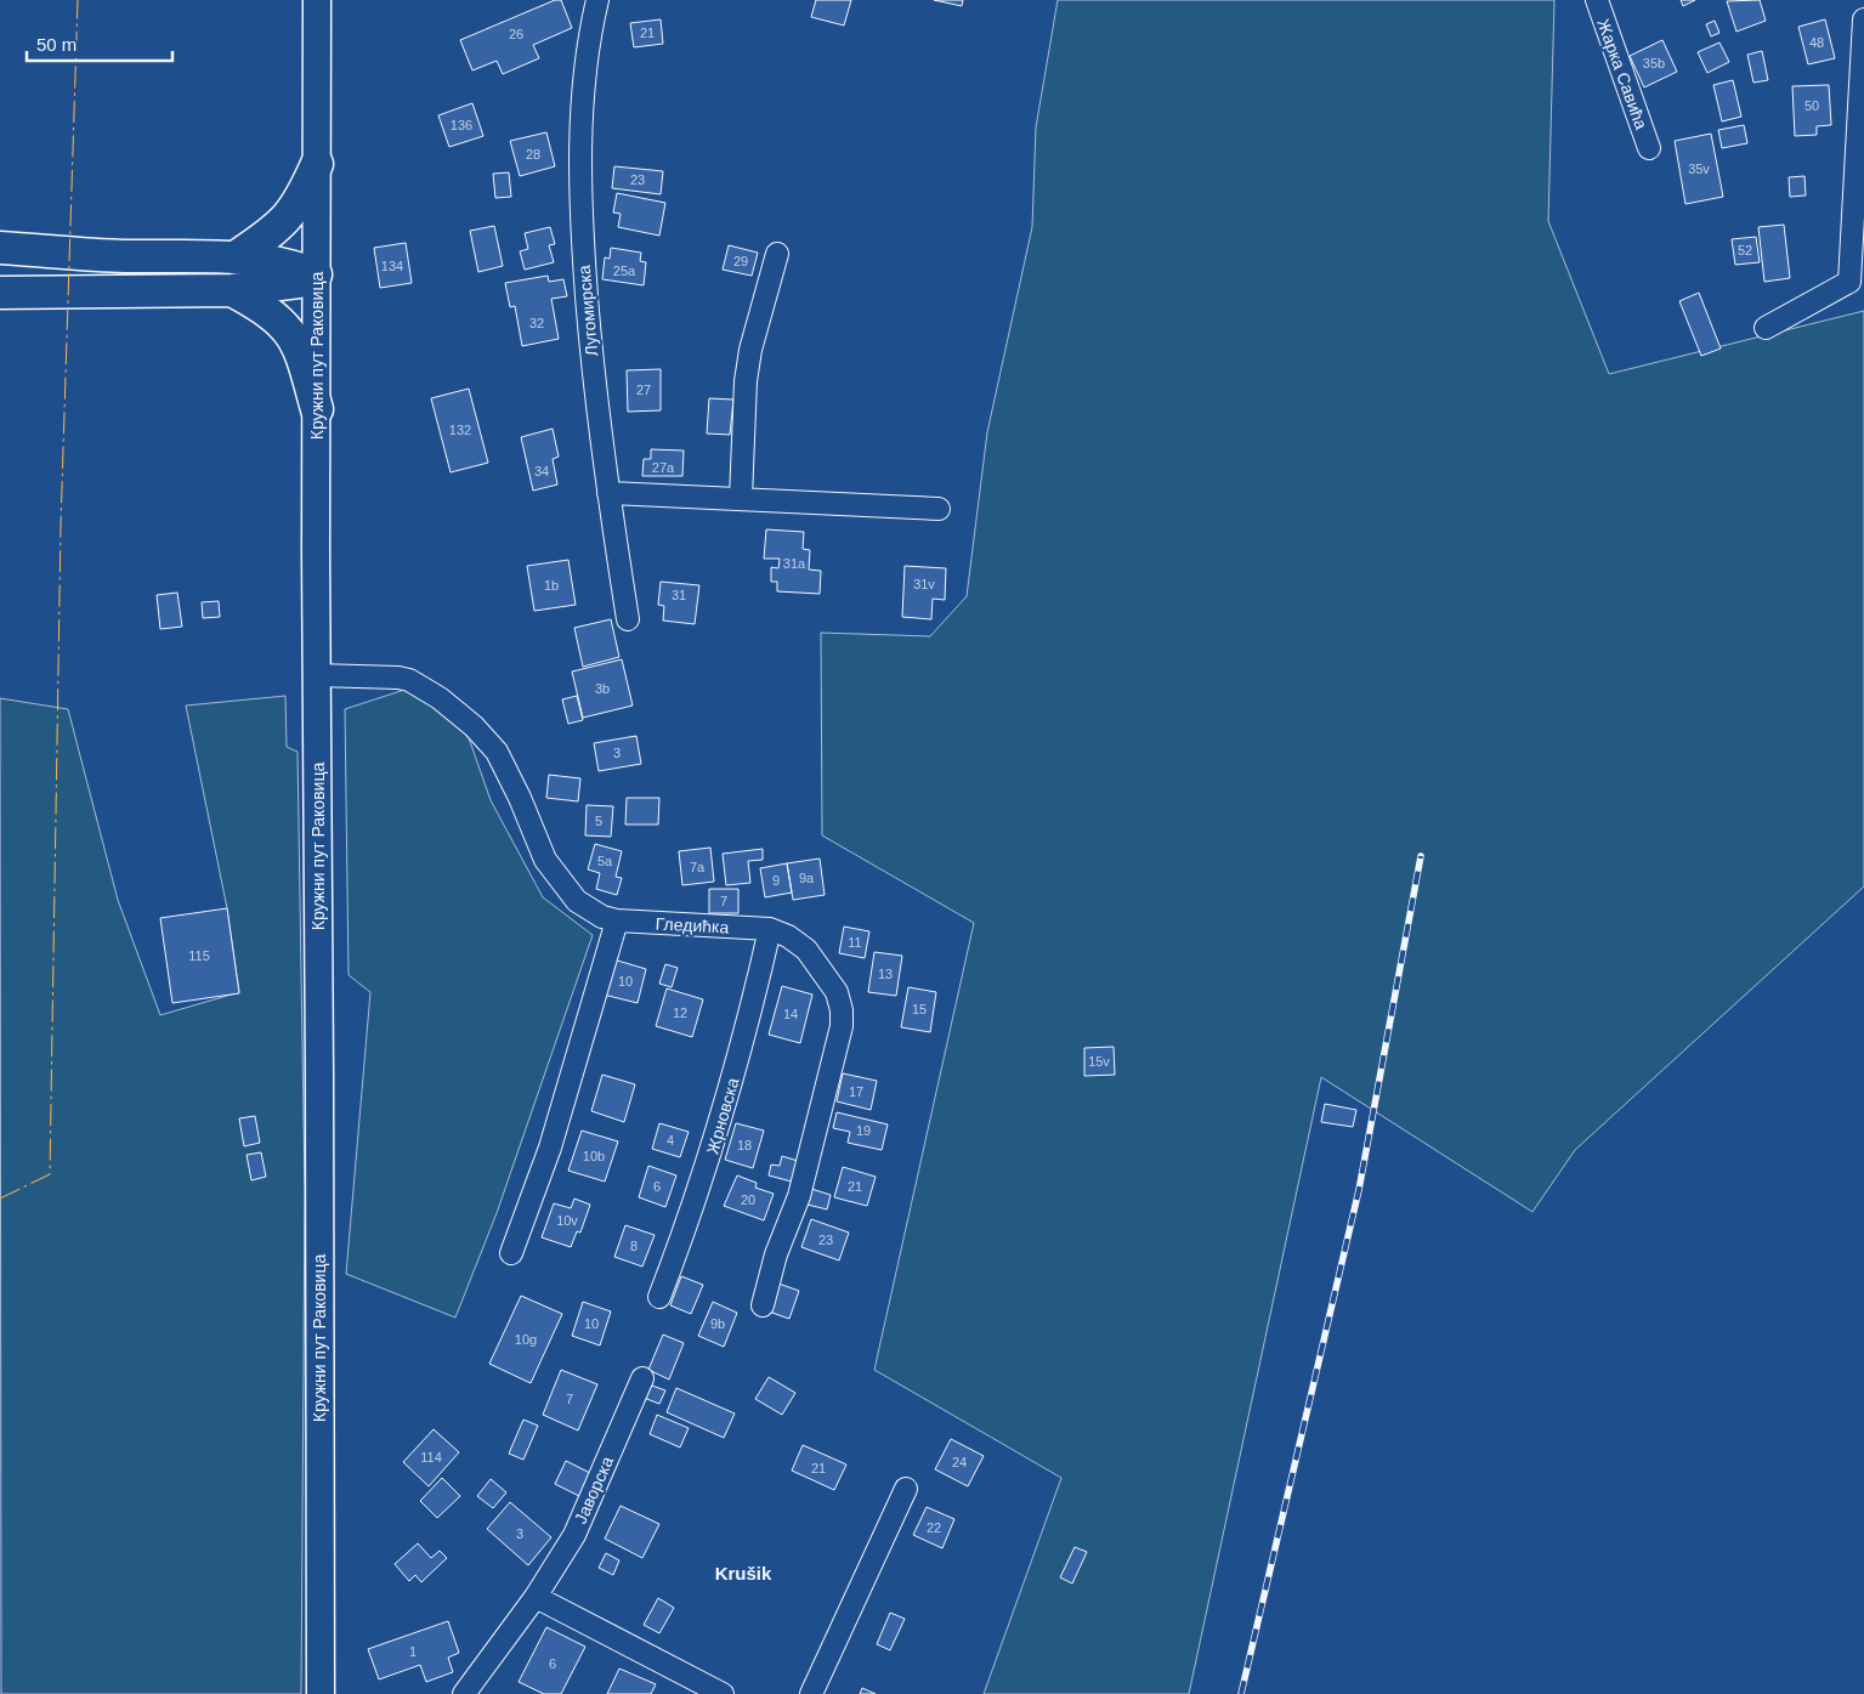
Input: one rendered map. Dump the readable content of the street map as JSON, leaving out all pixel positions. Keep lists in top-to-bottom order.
{
  "streets": {
    "main road": ["Кружни пут Раковица"],
    "street": [
      "Жарка Савића",
      "Лугомирска",
      "Гледићка",
      "Жрновска",
      "Јаворска"
    ]
  },
  "crossings": [
    ["Кружни пут Раковица", "Гледићка"],
    ["Гледићка", "Жрновска"]
  ],
  "districts": ["Krušik"],
  "house_numbers": [
    "21",
    "26",
    "48",
    "35b",
    "50",
    "136",
    "28",
    "35v",
    "23",
    "52",
    "29",
    "134",
    "25a",
    "32",
    "27",
    "132",
    "27a",
    "34",
    "31a",
    "31v",
    "1b",
    "31",
    "3b",
    "3",
    "5",
    "5a",
    "7a",
    "9a",
    "9",
    "7",
    "11",
    "115",
    "13",
    "10",
    "15",
    "12",
    "14",
    "15v",
    "17",
    "19",
    "4",
    "18",
    "10b",
    "6",
    "21",
    "20",
    "10v",
    "23",
    "8",
    "10",
    "9b",
    "10g",
    "7",
    "114",
    "24",
    "21",
    "22",
    "3",
    "1",
    "6"
  ],
  "scale_bar": "50 m"
}
